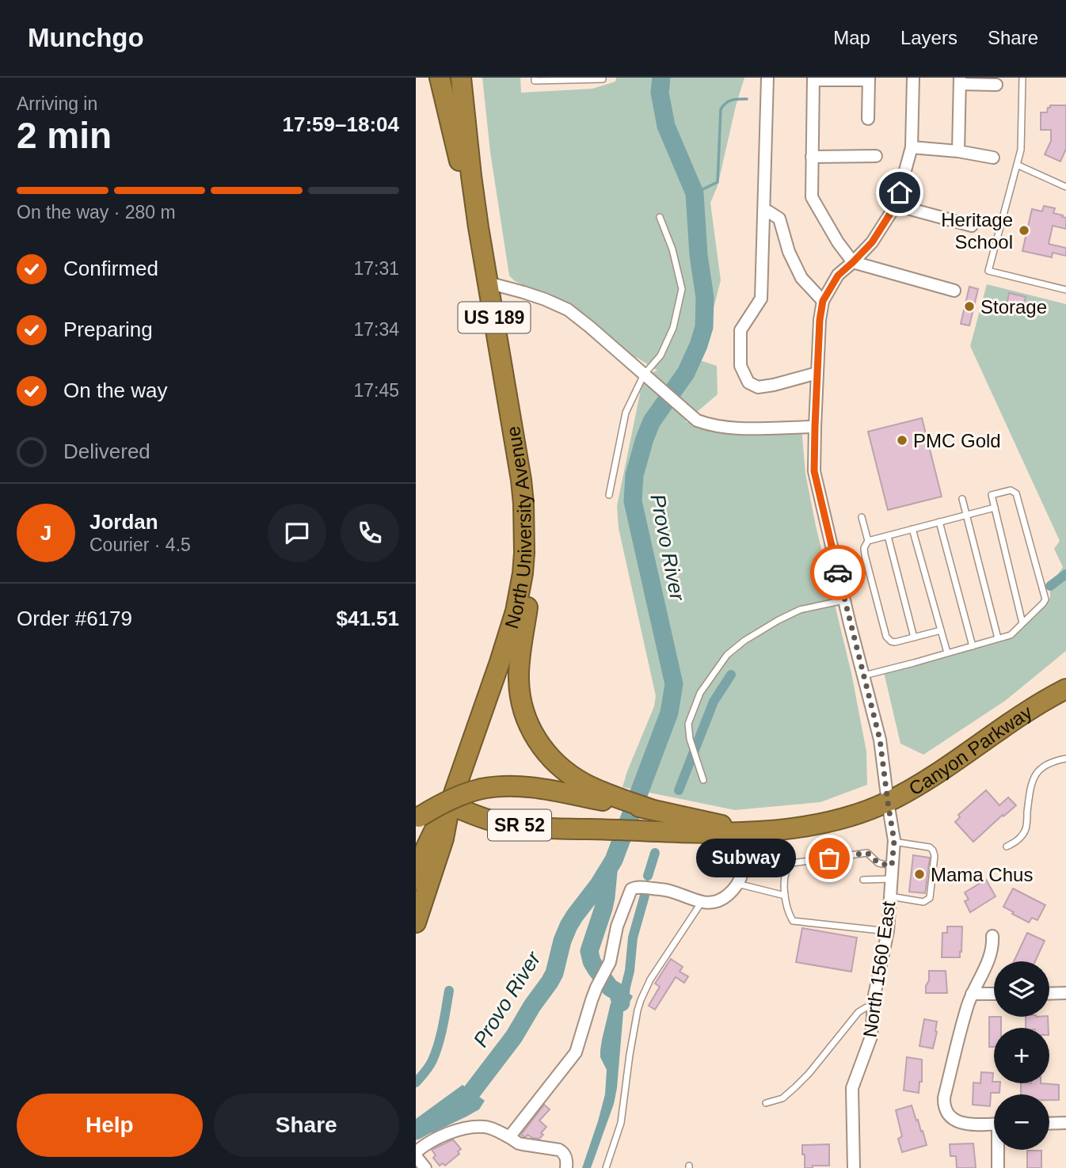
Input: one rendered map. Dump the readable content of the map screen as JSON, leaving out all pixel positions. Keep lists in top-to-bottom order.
{
  "streets": {
    "highway": [
      "US 189",
      "North University Avenue",
      "Canyon Parkway",
      "SR 52"
    ],
    "street": ["North 1560 East"]
  },
  "crossings": [
    ["US 189", "North University Avenue"],
    ["US 189", "Canyon Parkway"],
    ["North University Avenue", "Canyon Parkway"],
    ["Canyon Parkway", "North 1560 East"]
  ],
  "water": ["Provo River"],
  "places": [
    "Heritage School",
    "Storage",
    "PMC Gold",
    "Subway",
    "Mama Chus"
  ],
  "page": {
    "header": "Munchgo",
    "nav": ["Map", "Layers", "Share"],
    "heading": ["2 min", "Arriving in", "17:59–18:04"],
    "panel": [
      "Jordan",
      "Courier · 4.5",
      "Order #6179",
      "$41.51"
    ],
    "bar": "On the way · 280 m",
    "list": [
      ["Confirmed", "17:31"],
      ["Preparing", "17:34"],
      ["On the way", "17:45"],
      "Delivered"
    ],
    "round": "J",
    "bubble": "Subway",
    "map_buttons": ["+", "−"],
    "buttons": ["Help", "Share"]
  }
}
